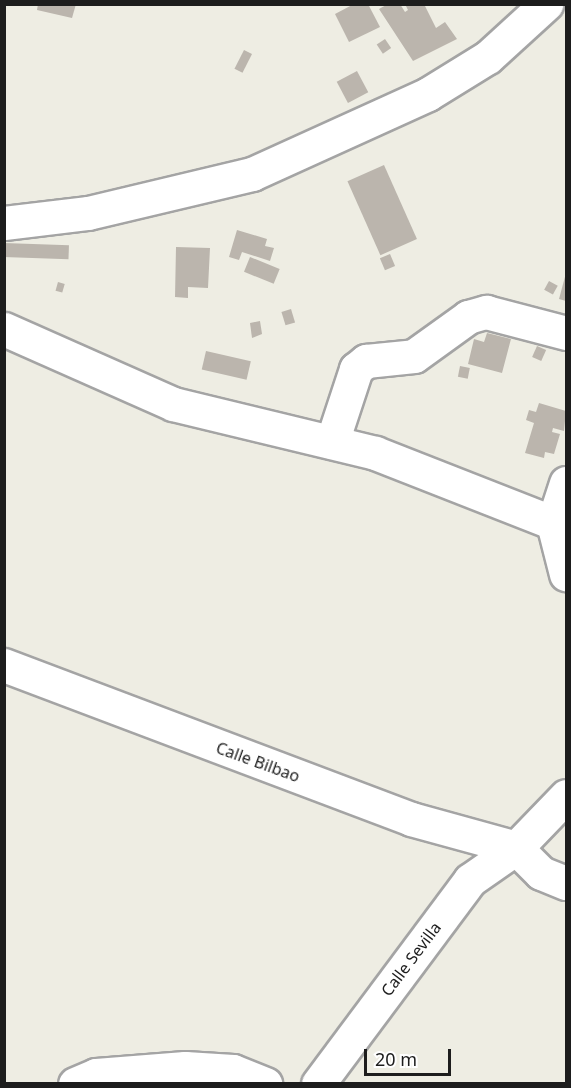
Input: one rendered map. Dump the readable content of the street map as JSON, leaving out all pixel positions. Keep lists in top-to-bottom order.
{
  "streets": {
    "street": ["Calle Bilbao", "Calle Sevilla"]
  },
  "crossings": [
    ["Calle Bilbao", "Calle Sevilla"]
  ],
  "scale_bar": "20 m"
}
